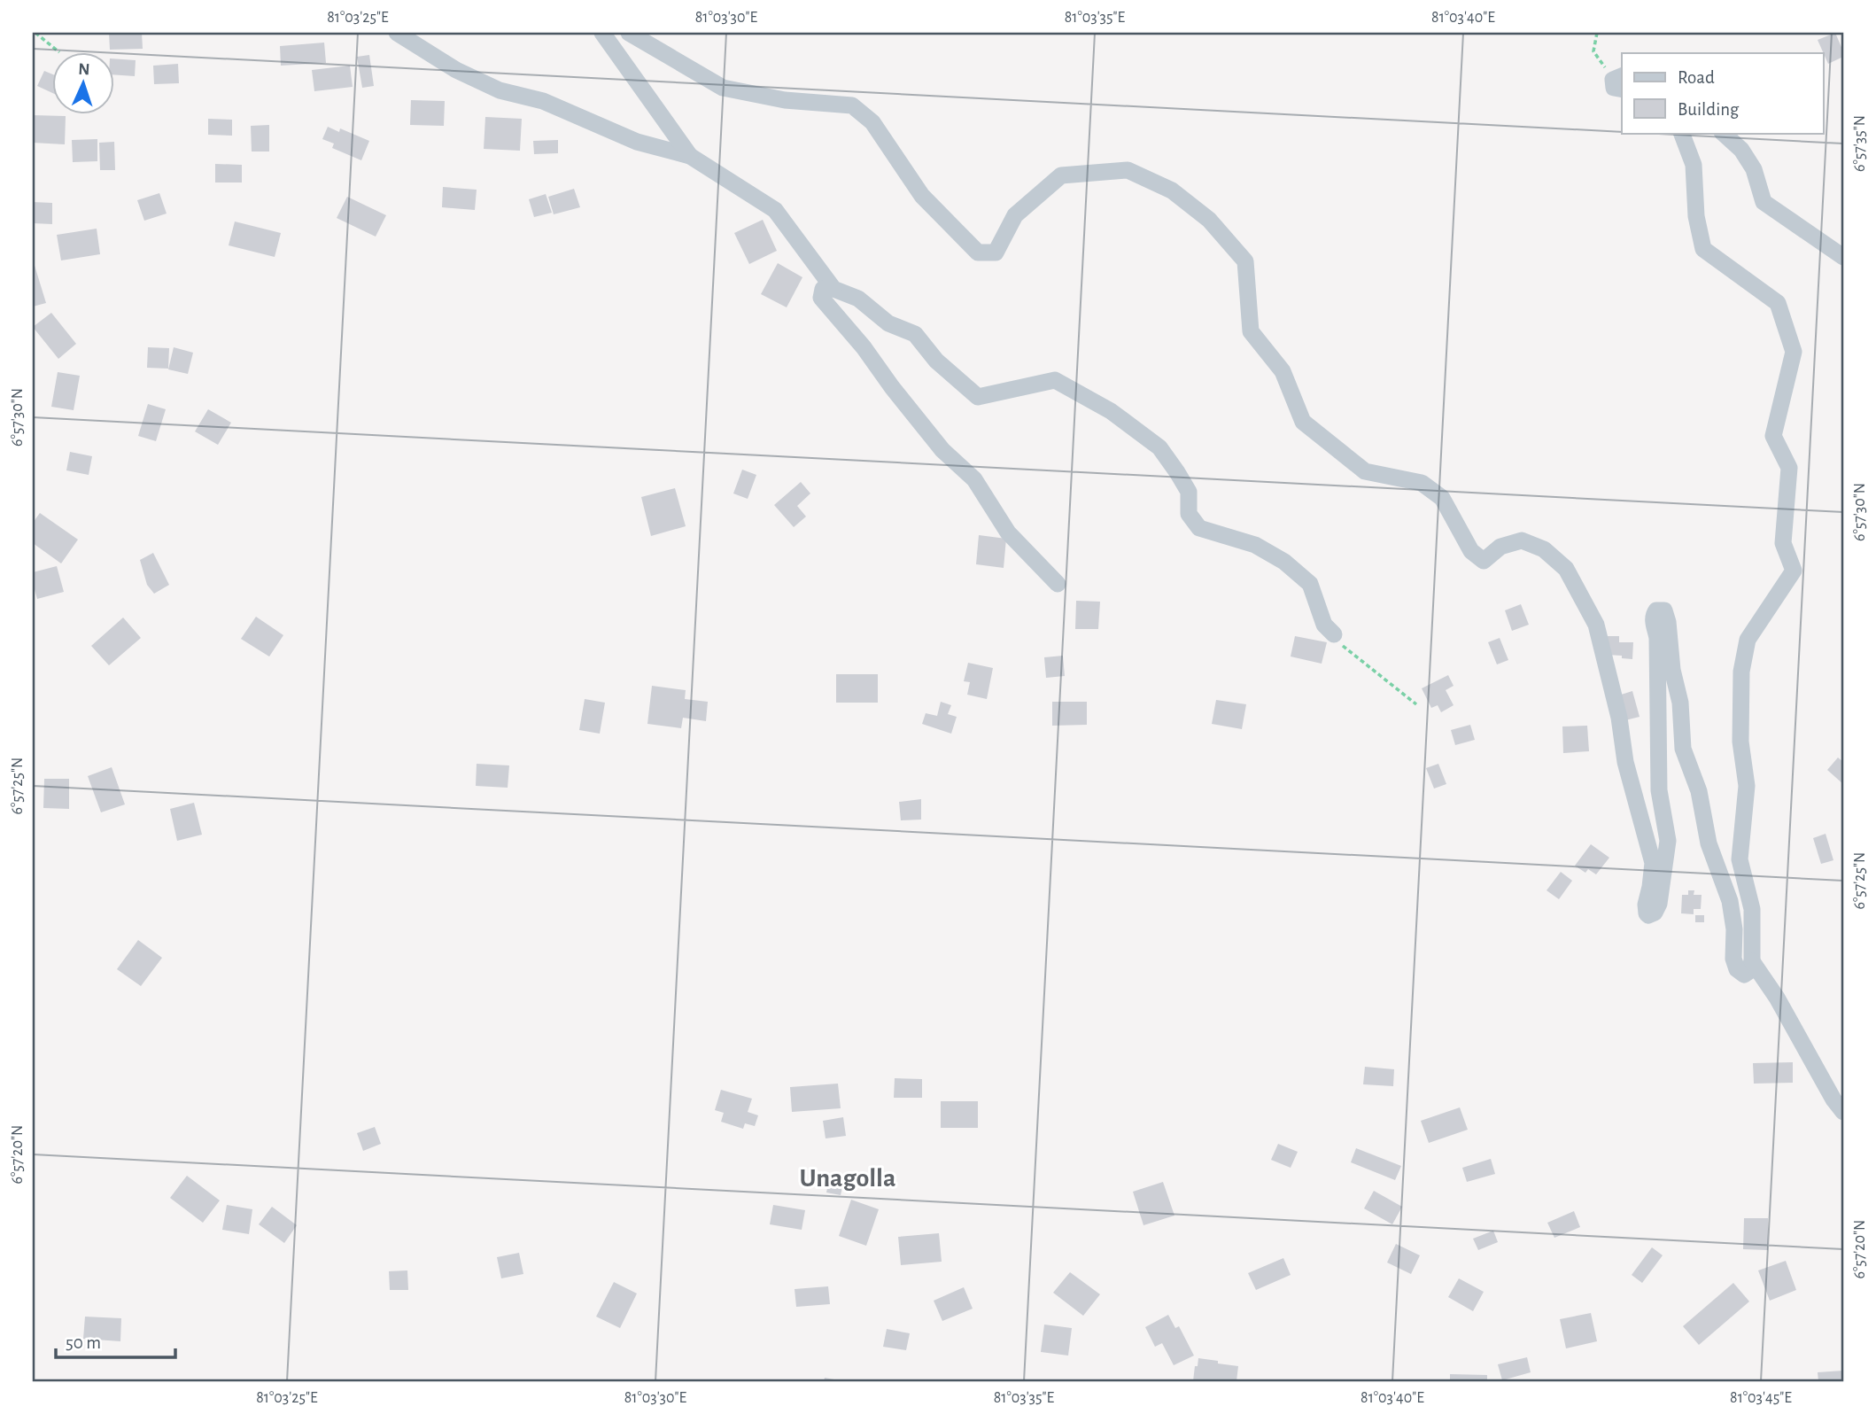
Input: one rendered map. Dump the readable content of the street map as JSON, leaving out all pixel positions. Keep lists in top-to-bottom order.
{
  "districts": ["Unagolla"],
  "legend": ["Road", "Building"],
  "scale_bar": "50 m",
  "north": "top",
  "coordinates": [
    "81°03'25\"E",
    "81°03'30\"E",
    "81°03'35\"E",
    "81°03'40\"E",
    "6°57'35\"N",
    "6°57'30\"N",
    "6°57'25\"N",
    "6°57'20\"N",
    "81°03'45\"E"
  ]
}
